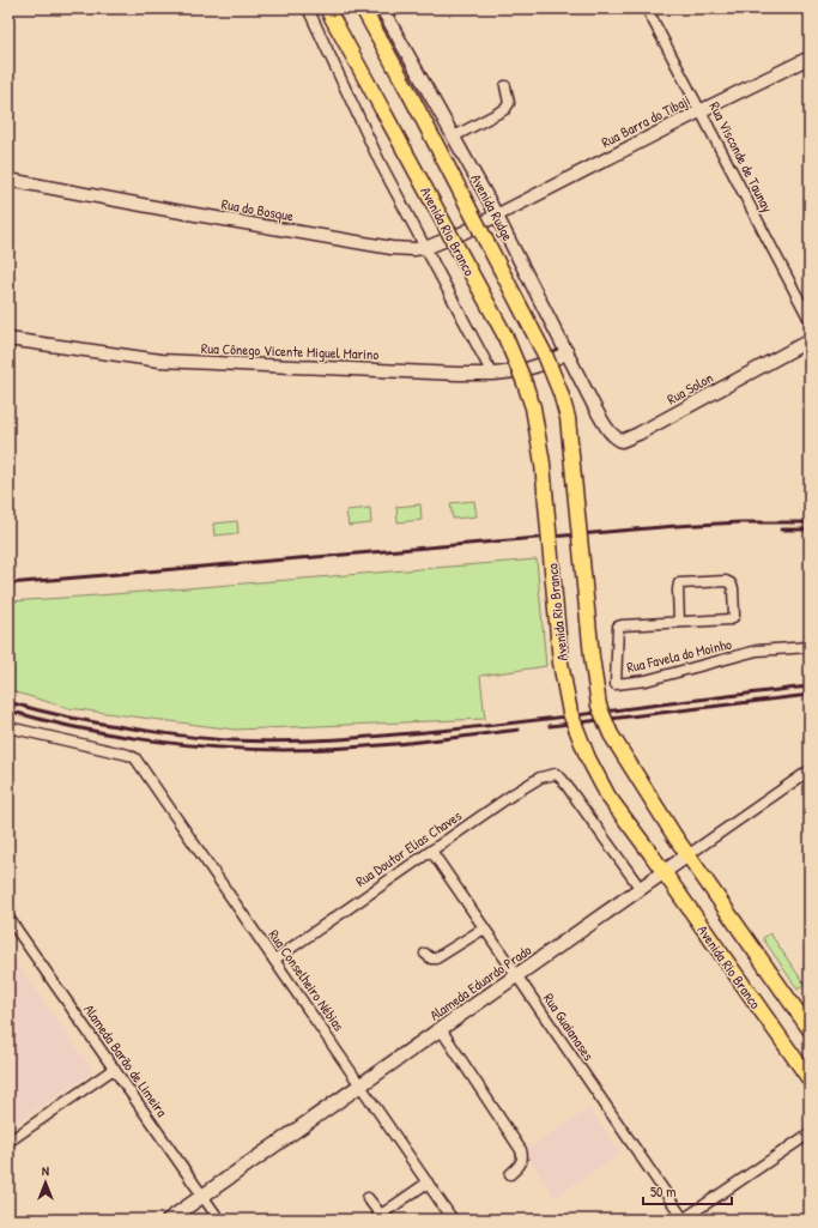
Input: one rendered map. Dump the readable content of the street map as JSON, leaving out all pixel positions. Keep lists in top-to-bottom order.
{
  "streets": {
    "main road": ["Avenida Rio Branco", "Alameda Eduardo Prado"],
    "street": [
      "Rua Barra do Tibaji",
      "Rua Visconde de Taunay",
      "Avenida Rudge",
      "Rua do Bosque",
      "Rua Cônego Vicente Miguel Marino",
      "Rua Solon",
      "Rua Favela do Moinho",
      "Rua Doutor Elias Chaves",
      "Rua Conselheiro Nébias",
      "Rua Guaianases",
      "Alameda Barão de Limeira"
    ]
  },
  "crossings": [
    ["Rua Barra do Tibaji", "Rua Visconde de Taunay"],
    ["Rua Barra do Tibaji", "Avenida Rudge"],
    ["Rua Barra do Tibaji", "Rua do Bosque"],
    ["Avenida Rudge", "Rua do Bosque"],
    ["Avenida Rudge", "Rua Cônego Vicente Miguel Marino"],
    ["Avenida Rudge", "Rua Solon"],
    ["Avenida Rio Branco", "Alameda Eduardo Prado"],
    ["Rua Doutor Elias Chaves", "Rua Conselheiro Nébias"],
    ["Rua Doutor Elias Chaves", "Alameda Eduardo Prado"],
    ["Rua Doutor Elias Chaves", "Rua Guaianases"],
    ["Rua Conselheiro Nébias", "Alameda Eduardo Prado"],
    ["Alameda Eduardo Prado", "Rua Guaianases"],
    ["Alameda Eduardo Prado", "Alameda Barão de Limeira"]
  ],
  "scale_bar": "50 m",
  "north": "top"
}
